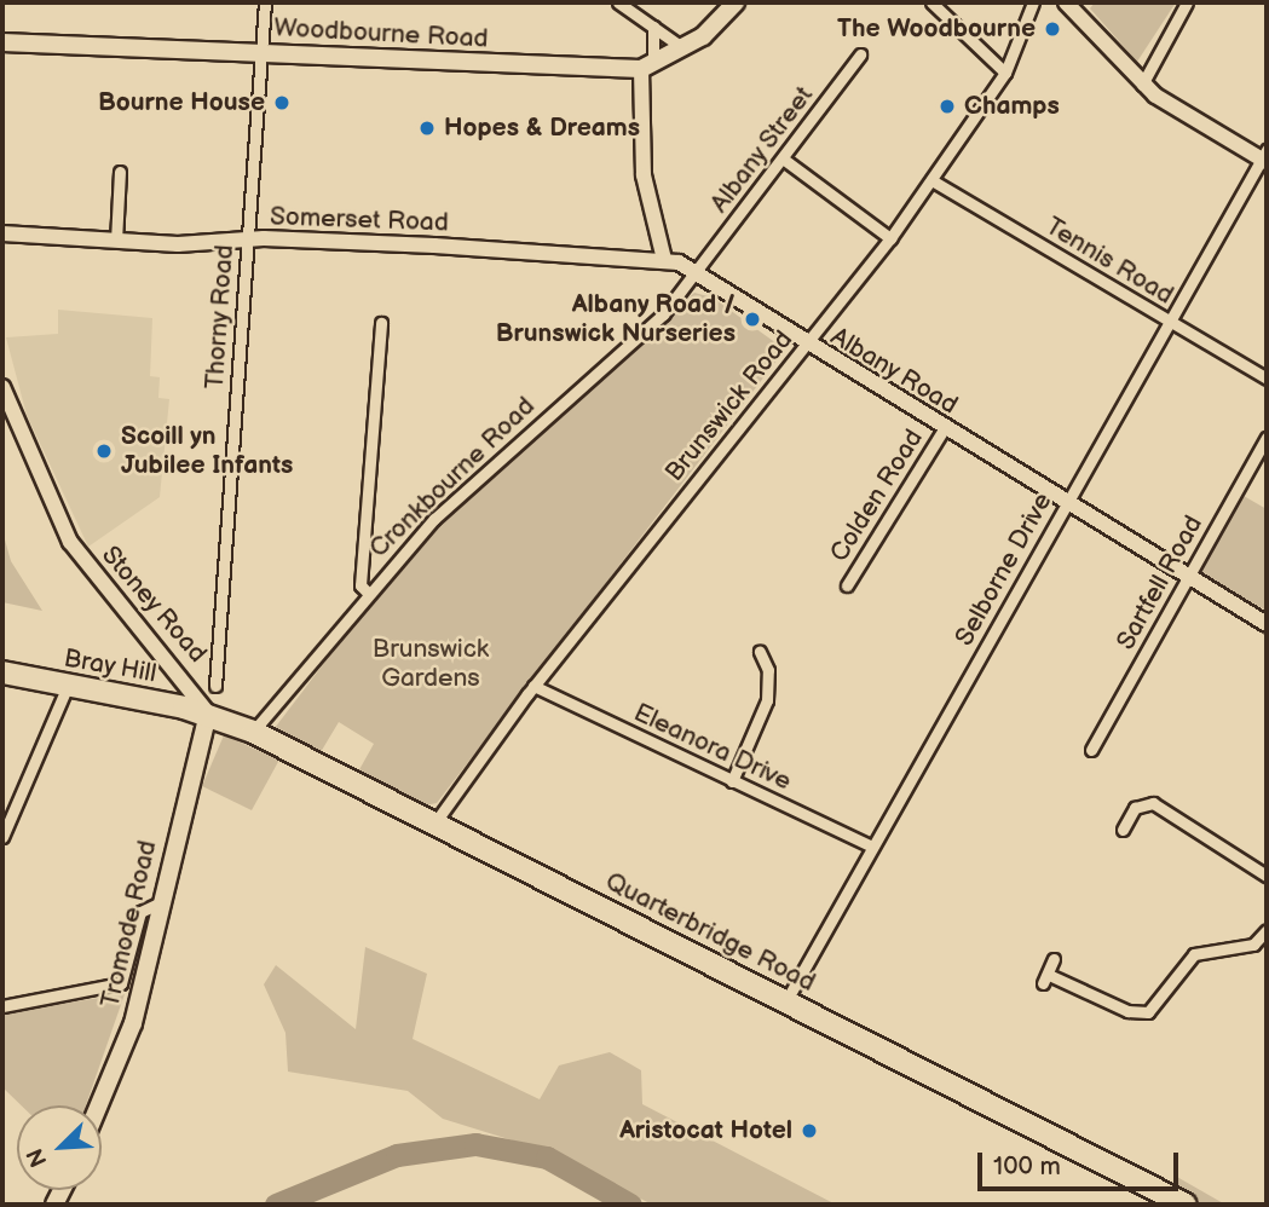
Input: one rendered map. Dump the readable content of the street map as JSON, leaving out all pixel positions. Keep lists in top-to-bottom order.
{
  "streets": {
    "highway": ["Bray Hill", "Quarterbridge Road"],
    "main road": [
      "Woodbourne Road",
      "Somerset Road",
      "Albany Road",
      "Stoney Road",
      "Tromode Road"
    ],
    "street": [
      "Albany Street",
      "Tennis Road",
      "Thorny Road",
      "Brunswick Road",
      "Cronkbourne Road",
      "Colden Road",
      "Selborne Drive",
      "Sartfell Road",
      "Eleanora Drive"
    ]
  },
  "crossings": [
    ["Woodbourne Road", "Thorny Road"],
    ["Albany Street", "Albany Road"],
    ["Albany Street", "Cronkbourne Road"],
    ["Somerset Road", "Thorny Road"],
    ["Somerset Road", "Albany Road"],
    ["Tennis Road", "Brunswick Road"],
    ["Tennis Road", "Selborne Drive"],
    ["Albany Road", "Brunswick Road"],
    ["Albany Road", "Cronkbourne Road"],
    ["Albany Road", "Colden Road"],
    ["Albany Road", "Selborne Drive"],
    ["Albany Road", "Sartfell Road"],
    ["Brunswick Road", "Eleanora Drive"],
    ["Brunswick Road", "Quarterbridge Road"],
    ["Cronkbourne Road", "Quarterbridge Road"],
    ["Selborne Drive", "Eleanora Drive"],
    ["Selborne Drive", "Quarterbridge Road"],
    ["Stoney Road", "Bray Hill"],
    ["Stoney Road", "Tromode Road"],
    ["Stoney Road", "Quarterbridge Road"],
    ["Bray Hill", "Tromode Road"],
    ["Bray Hill", "Quarterbridge Road"],
    ["Tromode Road", "Quarterbridge Road"]
  ],
  "parks": ["Brunswick Gardens"],
  "places": [
    "The Woodbourne",
    "Bourne House",
    "Champs",
    "Hopes & Dreams",
    "Albany Road / Brunswick Nurseries",
    "Scoill yn Jubilee Infants",
    "Aristocat Hotel"
  ],
  "scale_bar": "100 m",
  "north": "bottom left"
}
